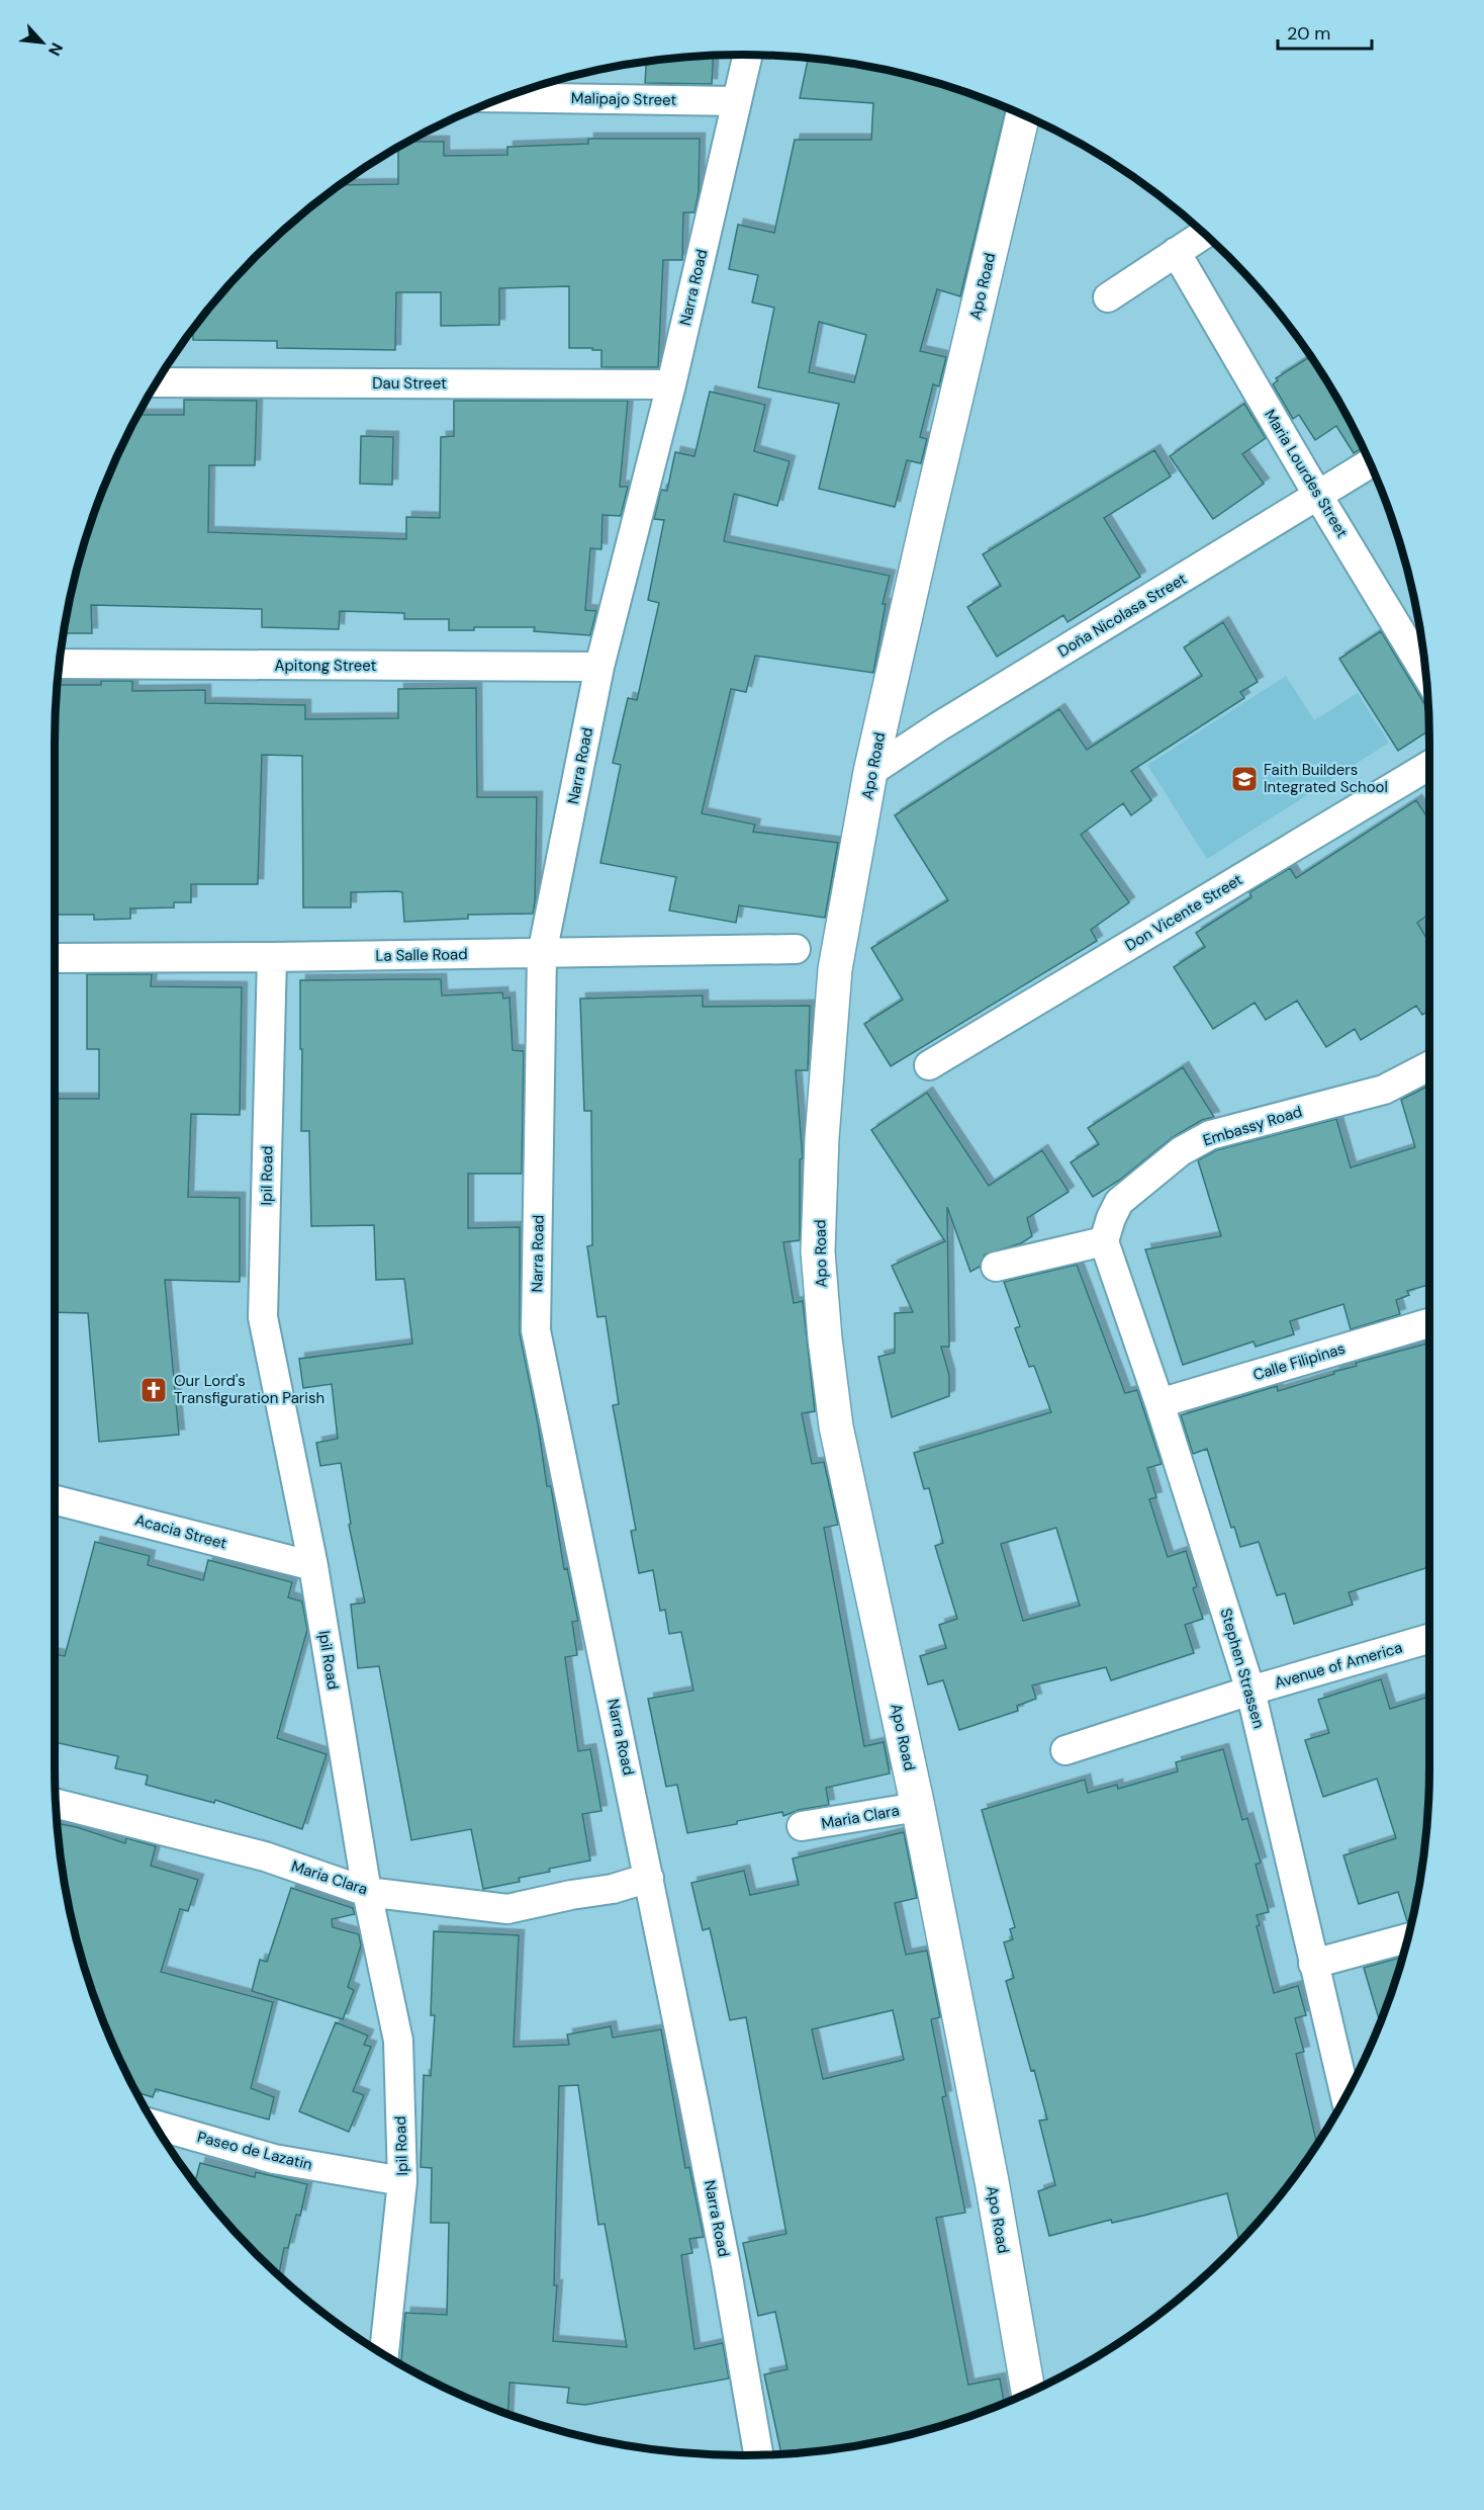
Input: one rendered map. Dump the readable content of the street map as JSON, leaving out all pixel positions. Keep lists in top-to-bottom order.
{
  "streets": {
    "street": [
      "Malipajo Street",
      "Apo Road",
      "Narra Road",
      "Dau Street",
      "Maria Lourdes Street",
      "Doña Nicolasa Street",
      "Apitong Street",
      "Don Vicente Street",
      "La Salle Road",
      "Embassy Road",
      "Ipil Road",
      "Calle Filipinas",
      "Acacia Street",
      "Avenue of America",
      "Stephen Strassen",
      "Maria Clara",
      "Paseo de Lazatin"
    ]
  },
  "crossings": [
    ["Malipajo Street", "Narra Road"],
    ["Apo Road", "Doña Nicolasa Street"],
    ["Apo Road", "Maria Clara"],
    ["Narra Road", "Dau Street"],
    ["Narra Road", "Apitong Street"],
    ["Narra Road", "La Salle Road"],
    ["Narra Road", "Maria Clara"],
    ["Maria Lourdes Street", "Doña Nicolasa Street"],
    ["La Salle Road", "Ipil Road"],
    ["Embassy Road", "Stephen Strassen"],
    ["Ipil Road", "Acacia Street"],
    ["Ipil Road", "Maria Clara"],
    ["Ipil Road", "Paseo de Lazatin"],
    ["Calle Filipinas", "Stephen Strassen"],
    ["Avenue of America", "Stephen Strassen"]
  ],
  "places": {
    "school or university": ["Faith Builders Integrated School"],
    "church": ["Our Lord's Transfiguration Parish"]
  },
  "scale_bar": "20 m",
  "north": "bottom right"
}
